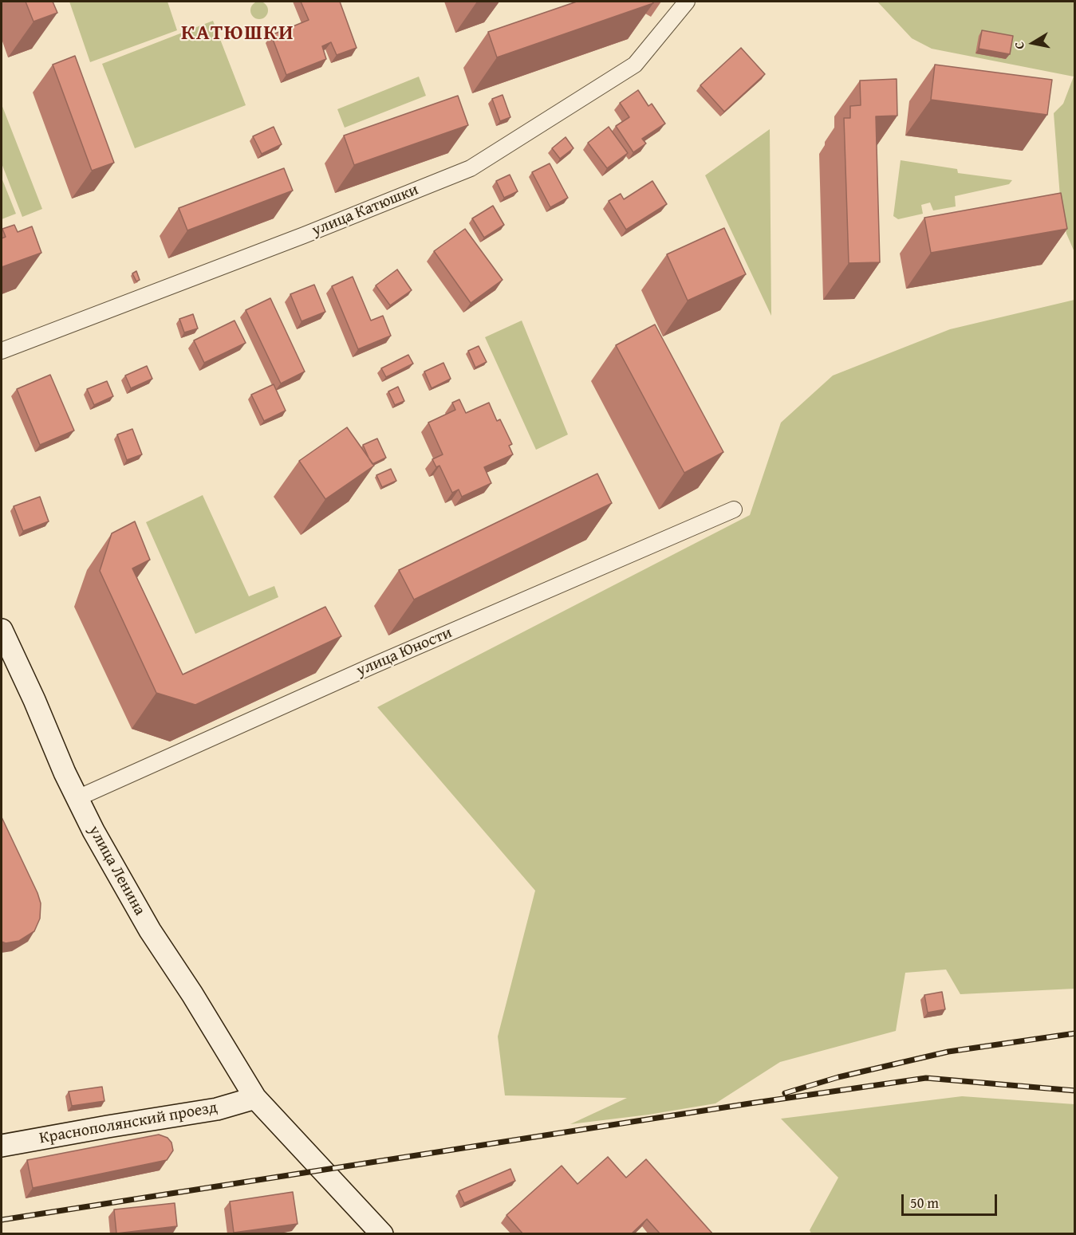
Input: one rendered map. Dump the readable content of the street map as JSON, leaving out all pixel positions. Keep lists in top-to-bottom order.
{
  "streets": {
    "main road": ["улица Ленина", "Краснополянский проезд"],
    "street": ["улица Катюшки", "улица Юности"]
  },
  "crossings": [
    ["улица Юности", "улица Ленина"],
    ["улица Ленина", "Краснополянский проезд"]
  ],
  "districts": ["КАТЮШКИ"],
  "scale_bar": "50 m",
  "north": "left"
}
